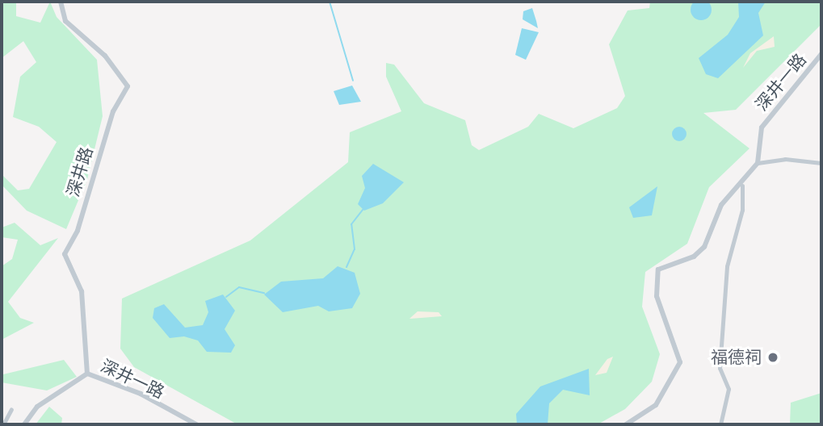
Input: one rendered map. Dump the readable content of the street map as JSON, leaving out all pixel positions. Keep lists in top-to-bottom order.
{
  "streets": {
    "street": ["深井一路", "深井路"]
  },
  "crossings": [
    ["深井一路", "深井路"]
  ],
  "places": ["福德祠"]
}
